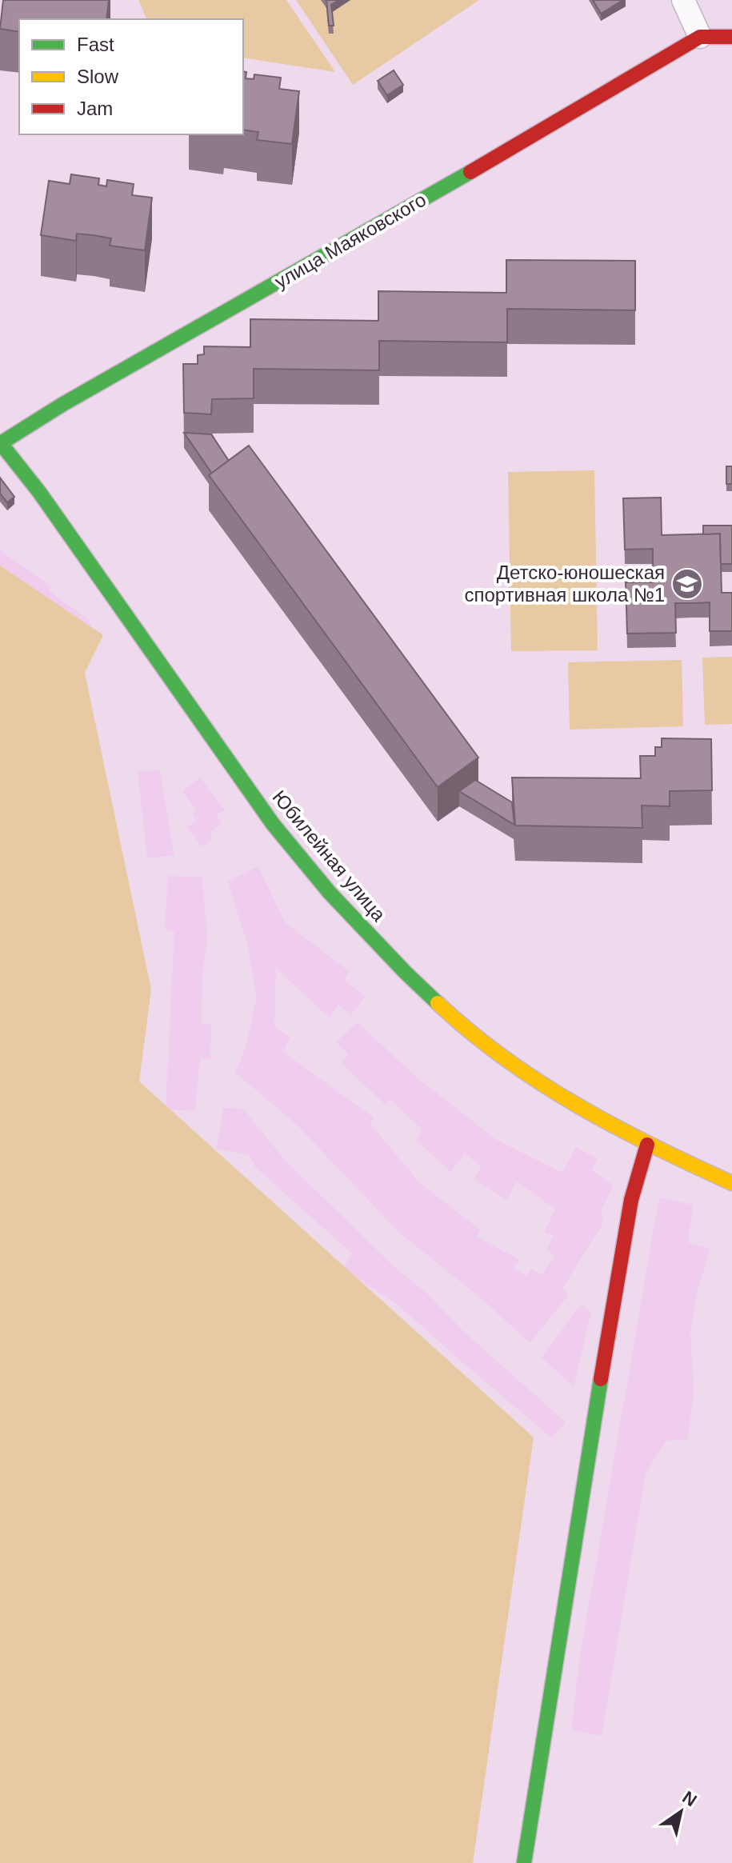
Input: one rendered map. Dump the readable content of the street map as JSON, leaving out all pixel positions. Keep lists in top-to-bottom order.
{
  "streets": {
    "street": ["улица Маяковского", "Юбилейная улица"]
  },
  "crossings": [
    ["улица Маяковского", "Юбилейная улица"]
  ],
  "places": {
    "school or university": ["Детско-юношеская спортивная школа №1"]
  },
  "legend": ["Fast", "Slow", "Jam"],
  "north": "top right"
}
